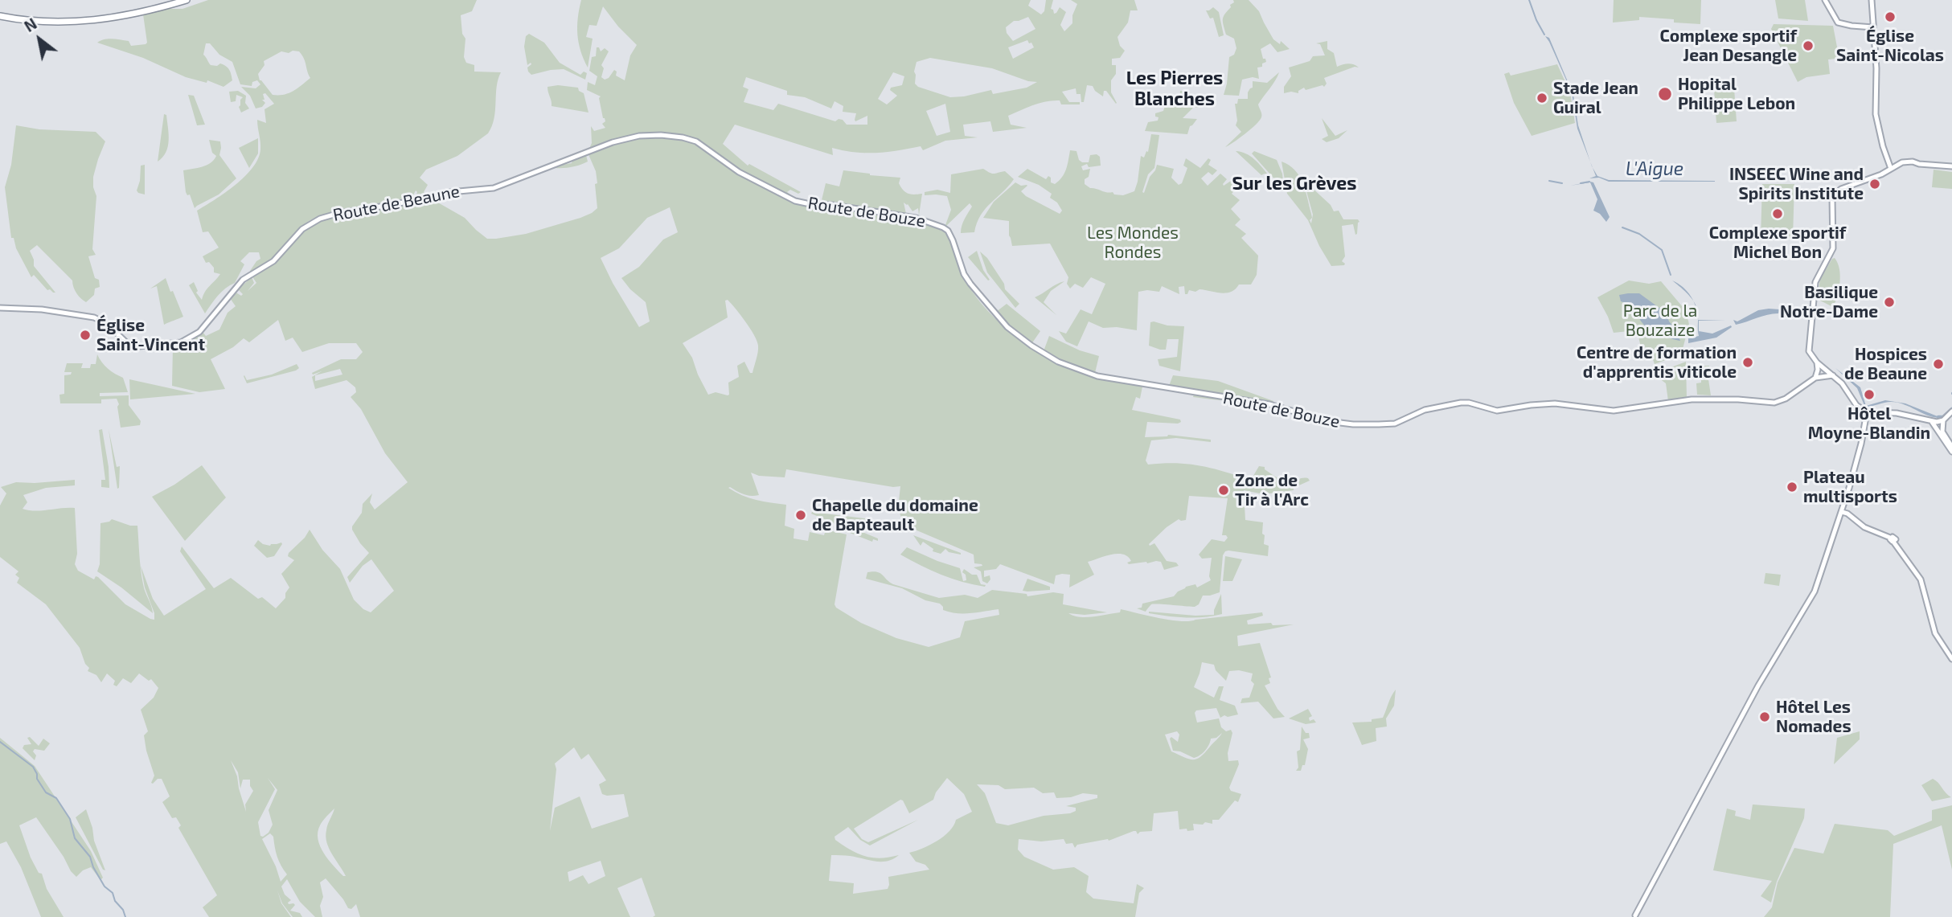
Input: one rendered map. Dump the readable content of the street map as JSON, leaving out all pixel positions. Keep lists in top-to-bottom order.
{
  "streets": {
    "main road": ["Route de Beaune", "Route de Bouze"]
  },
  "crossings": [
    ["Route de Beaune", "Route de Bouze"]
  ],
  "districts": ["Les Pierres Blanches", "Sur les Grèves"],
  "water": ["L'Aigue"],
  "parks": ["Les Mondes Rondes", "Parc de la Bouzaize"],
  "places": [
    "Église Saint-Nicolas",
    "Complexe sportif Jean Desangle",
    "Hopital Philippe Lebon",
    "Stade Jean Guiral",
    "INSEEC Wine and Spirits Institute",
    "Complexe sportif Michel Bon",
    "Basilique Notre-Dame",
    "Église Saint-Vincent",
    "Centre de formation d'apprentis viticole",
    "Hospices de Beaune",
    "Hôtel Moyne-Blandin",
    "Plateau multisports",
    "Zone de Tir à l'Arc",
    "Chapelle du domaine de Bapteault",
    "Hôtel Les Nomades"
  ],
  "north": "top left"
}
